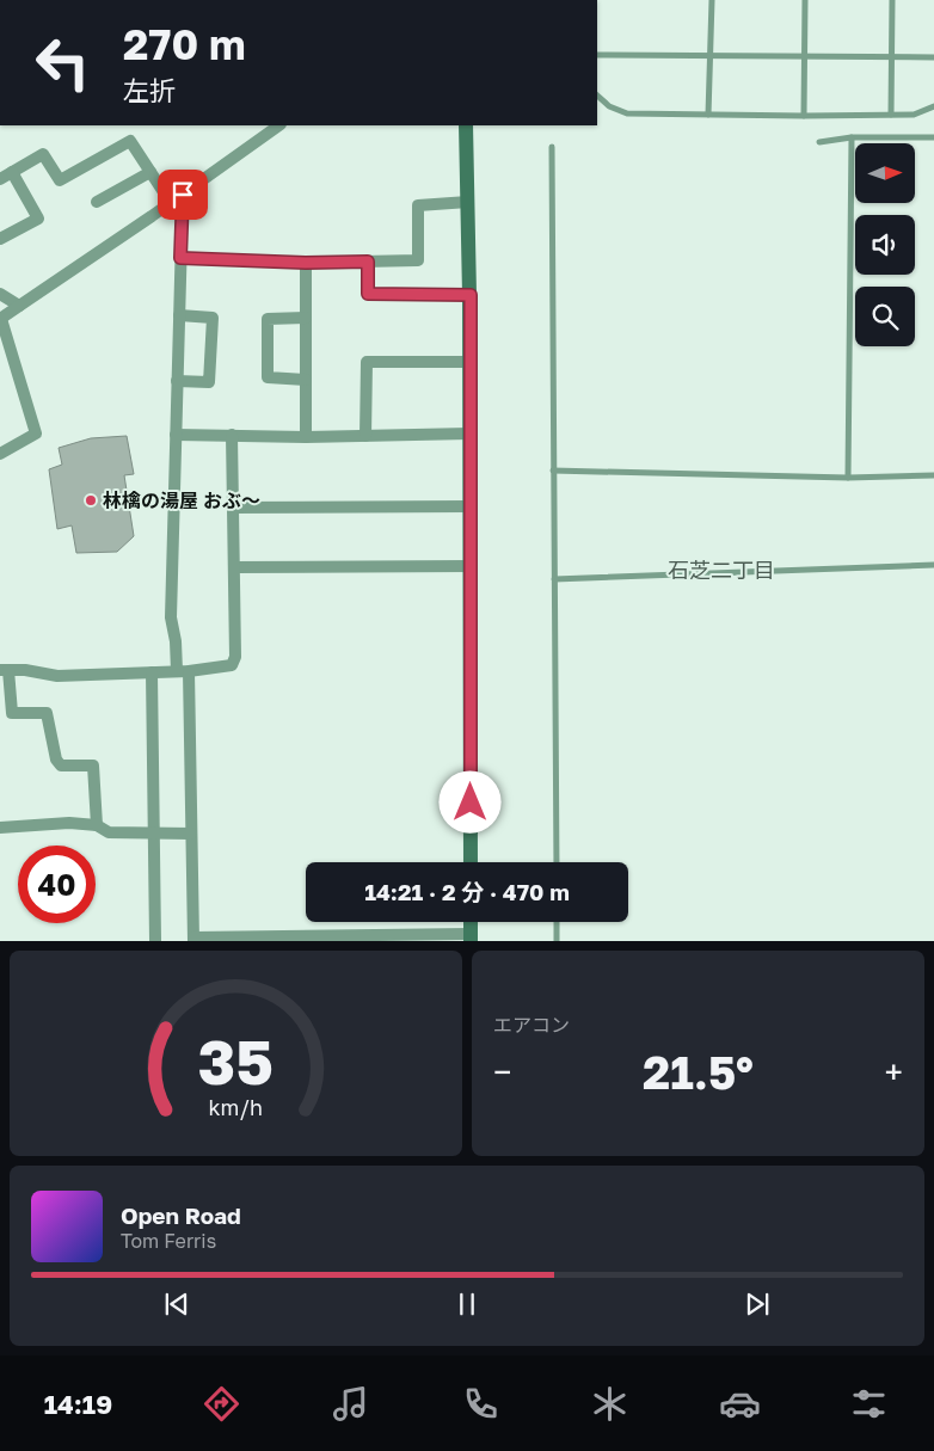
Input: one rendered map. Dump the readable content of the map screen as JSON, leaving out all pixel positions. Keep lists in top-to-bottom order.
{
  "districts": ["石芝二丁目"],
  "places": ["林檎の湯屋 おぶ～"],
  "north": "right",
  "page": {
    "turn": ["270 m", "左折"],
    "limit": "40",
    "trip": "14:21 · 2 分 · 470 m",
    "tile": "エアコン",
    "heat": ["−", "21.5°", "+"],
    "song": ["Open Road", "Tom Ferris"],
    "tabs": "14:19",
    "gauge": ["35", "km/h"]
  }
}
